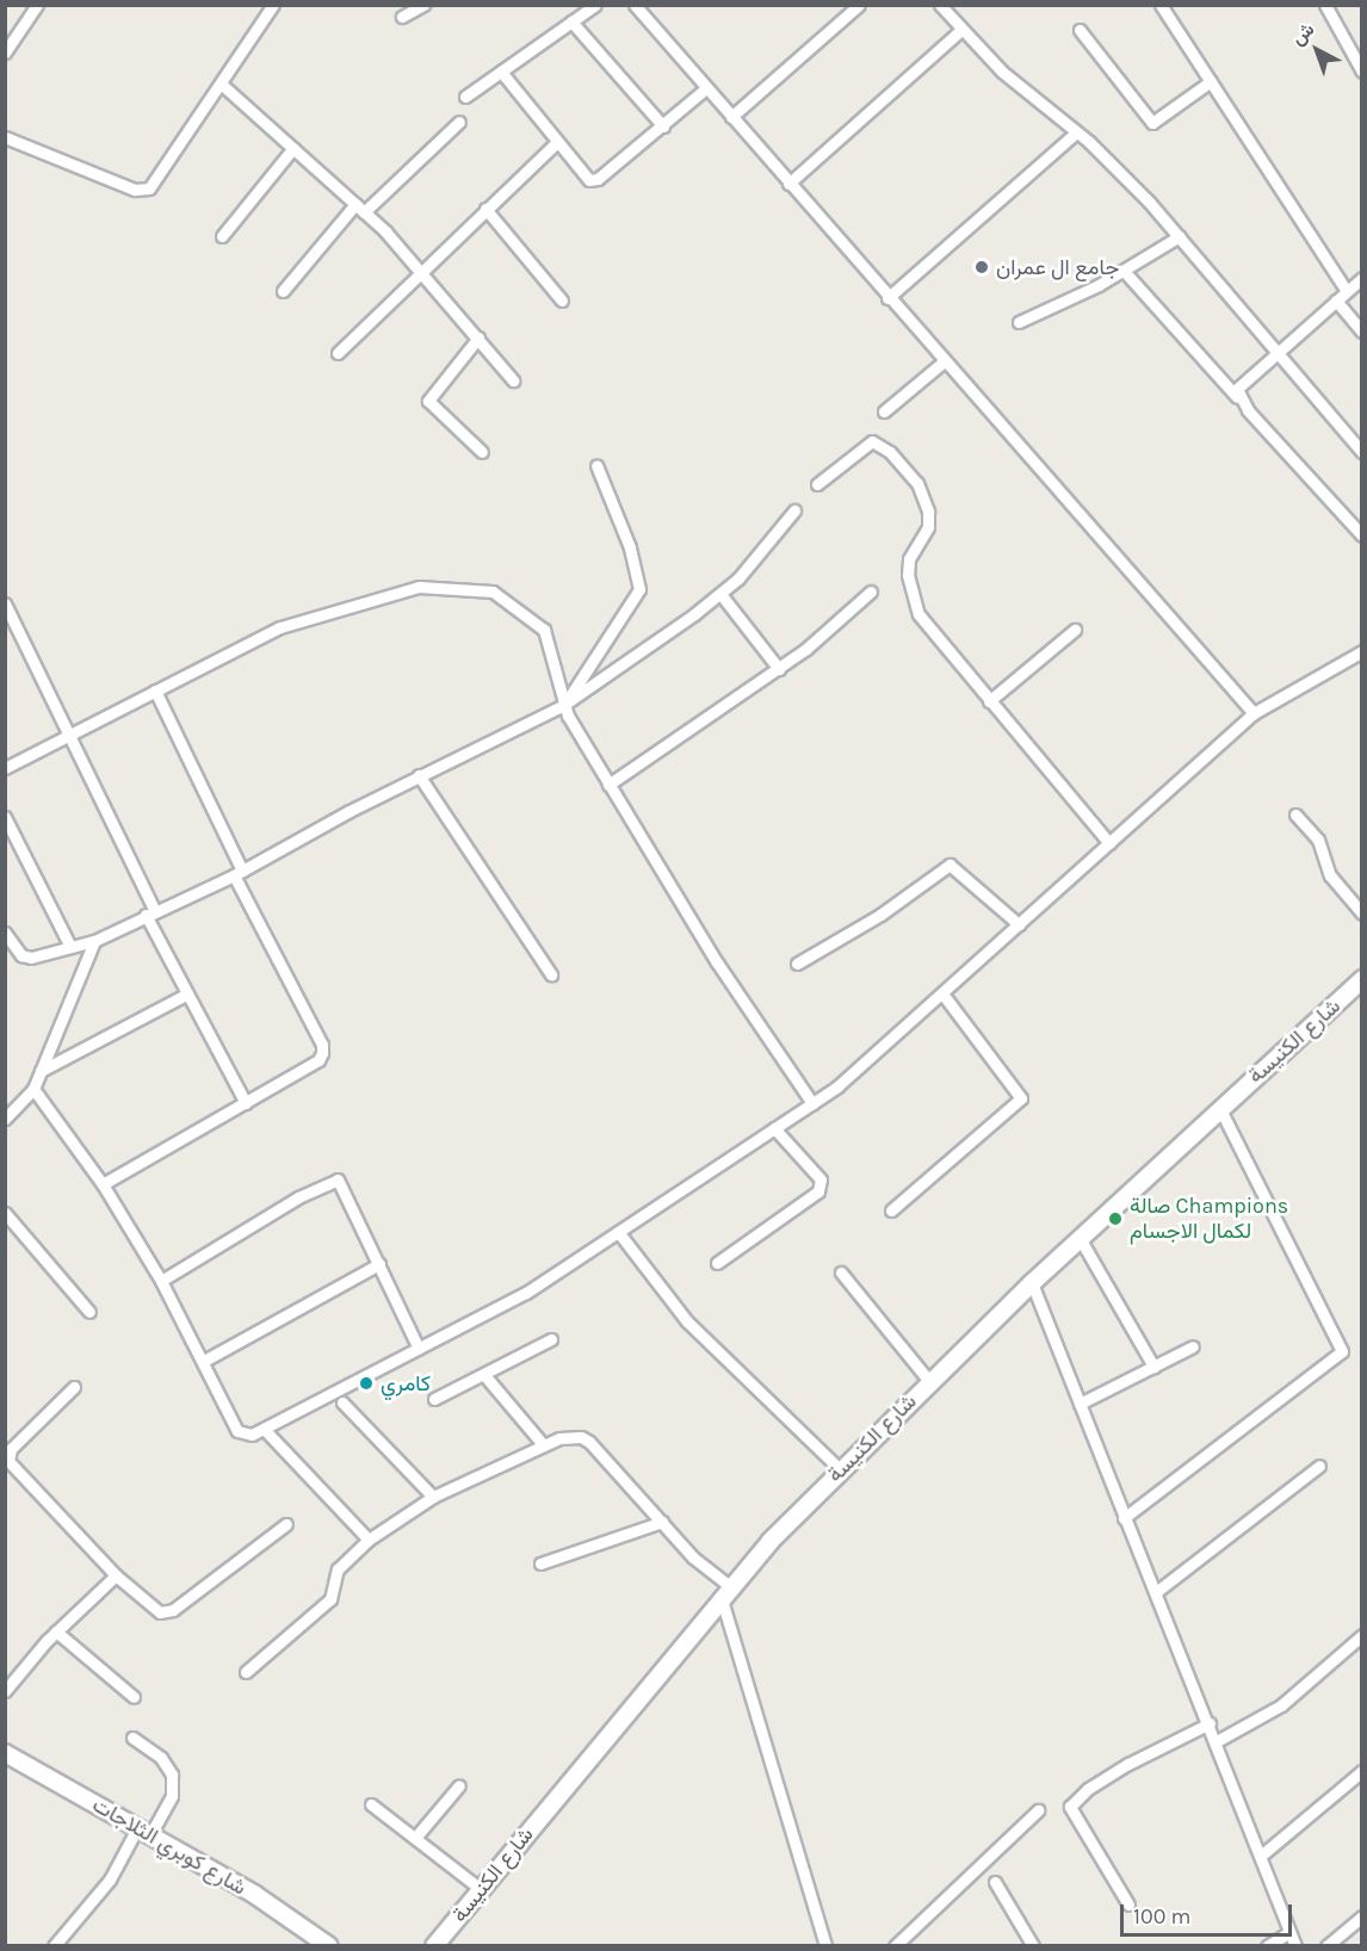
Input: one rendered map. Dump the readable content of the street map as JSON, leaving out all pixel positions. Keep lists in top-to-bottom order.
{
  "streets": {
    "main road": ["شارع الكنيسة", "شارع كوبري الثلاجات"]
  },
  "places": ["جامع ال عمران", "صالة Champions لكمال الاجسام", "كامري"],
  "scale_bar": "100 m",
  "north": "top left"
}
